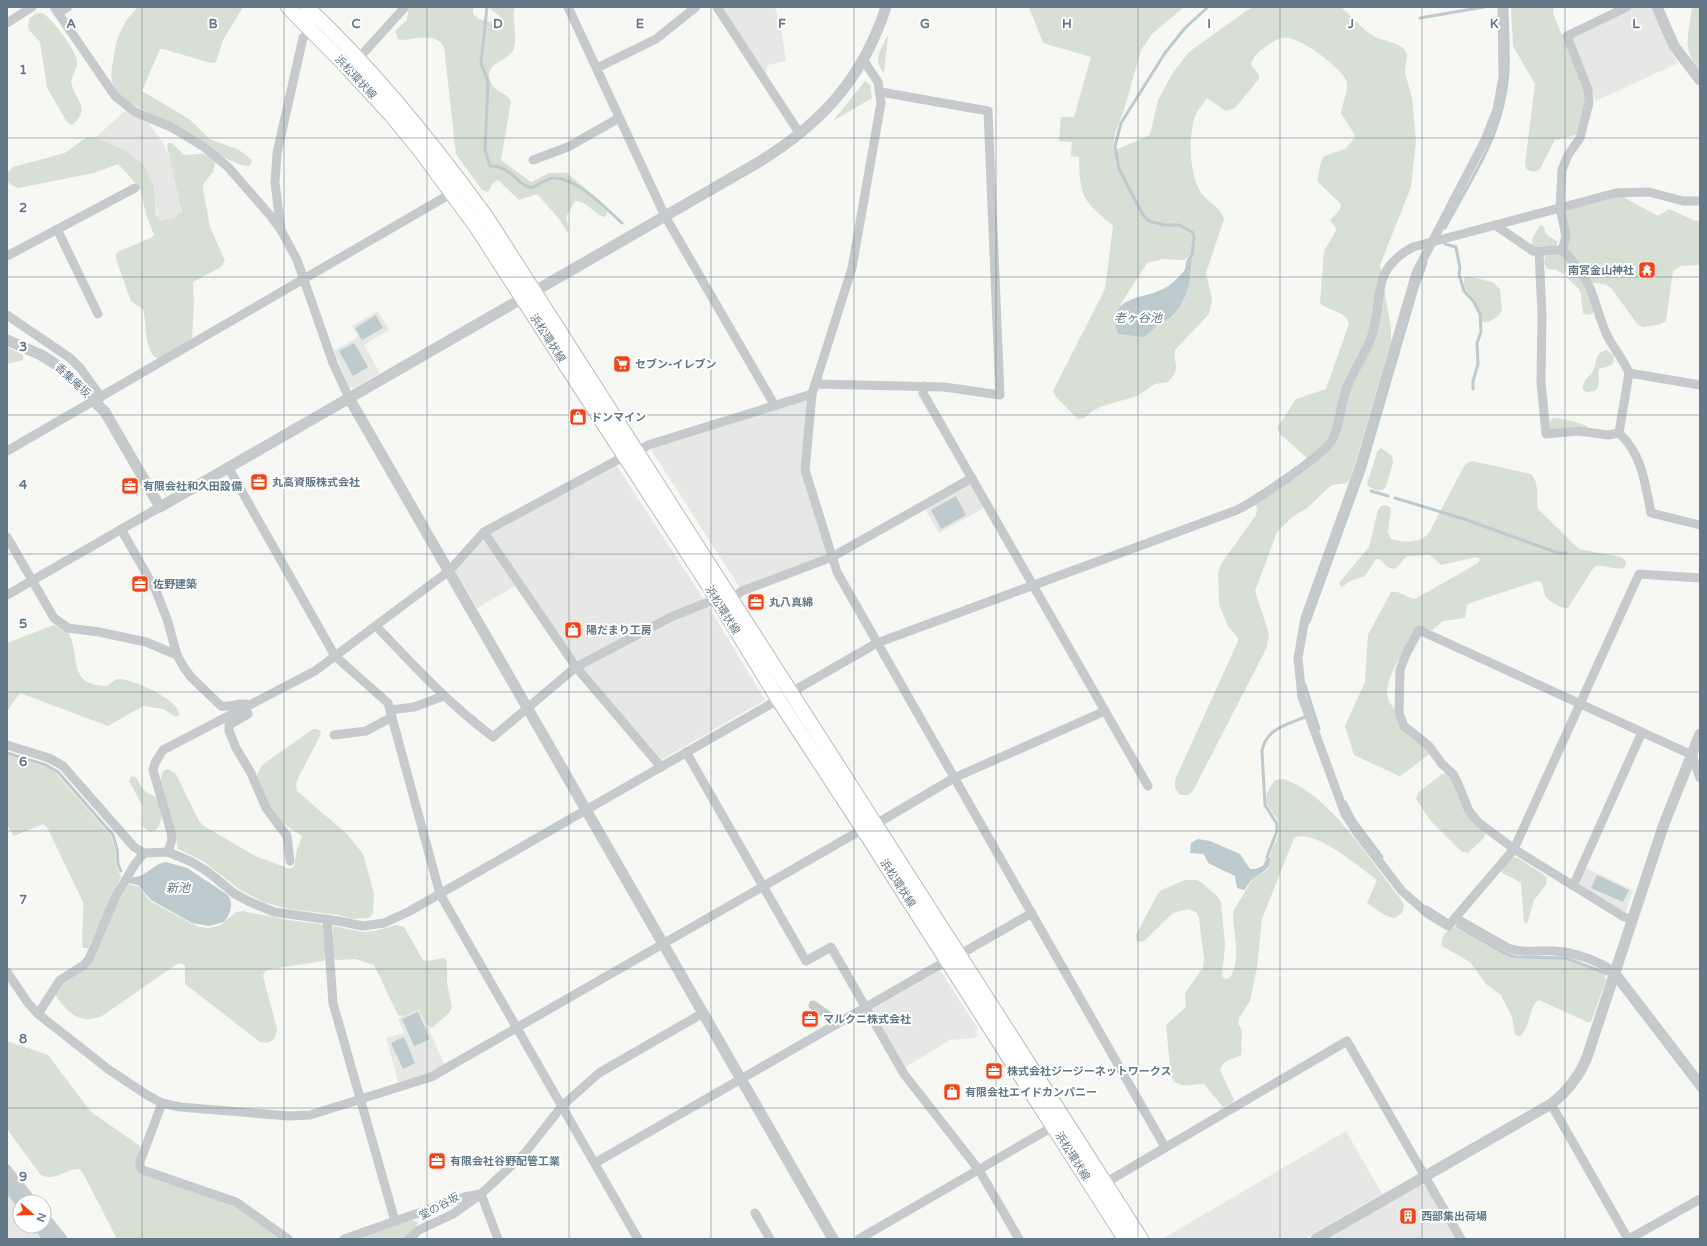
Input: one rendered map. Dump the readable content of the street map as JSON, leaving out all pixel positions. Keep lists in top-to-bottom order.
{
  "streets": {
    "main road": ["浜松環状線"],
    "street": ["香集庵坂", "堂の谷坂"]
  },
  "water": ["老ヶ谷池", "新池"],
  "places": {
    "temple": ["南宮金山神社"],
    "supermarket": ["セブン-イレブン"],
    "shop": ["ドンマイン", "陽だまり工房", "有限会社エイドカンパニー"],
    "office": [
      "丸高資販株式会社",
      "有限会社和久田設備",
      "佐野建築",
      "丸八真綿",
      "マルクニ株式会社",
      "株式会社ジージーネットワークス",
      "有限会社谷野配管工業"
    ],
    "building": ["西部集出荷場"]
  },
  "north": "right",
  "grid": {
    "columns": [
      "A",
      "B",
      "C",
      "D",
      "E",
      "F",
      "G",
      "H",
      "I",
      "J",
      "K",
      "L"
    ],
    "rows": [
      "1",
      "2",
      "3",
      "4",
      "5",
      "6",
      "7",
      "8",
      "9"
    ]
  }
}
